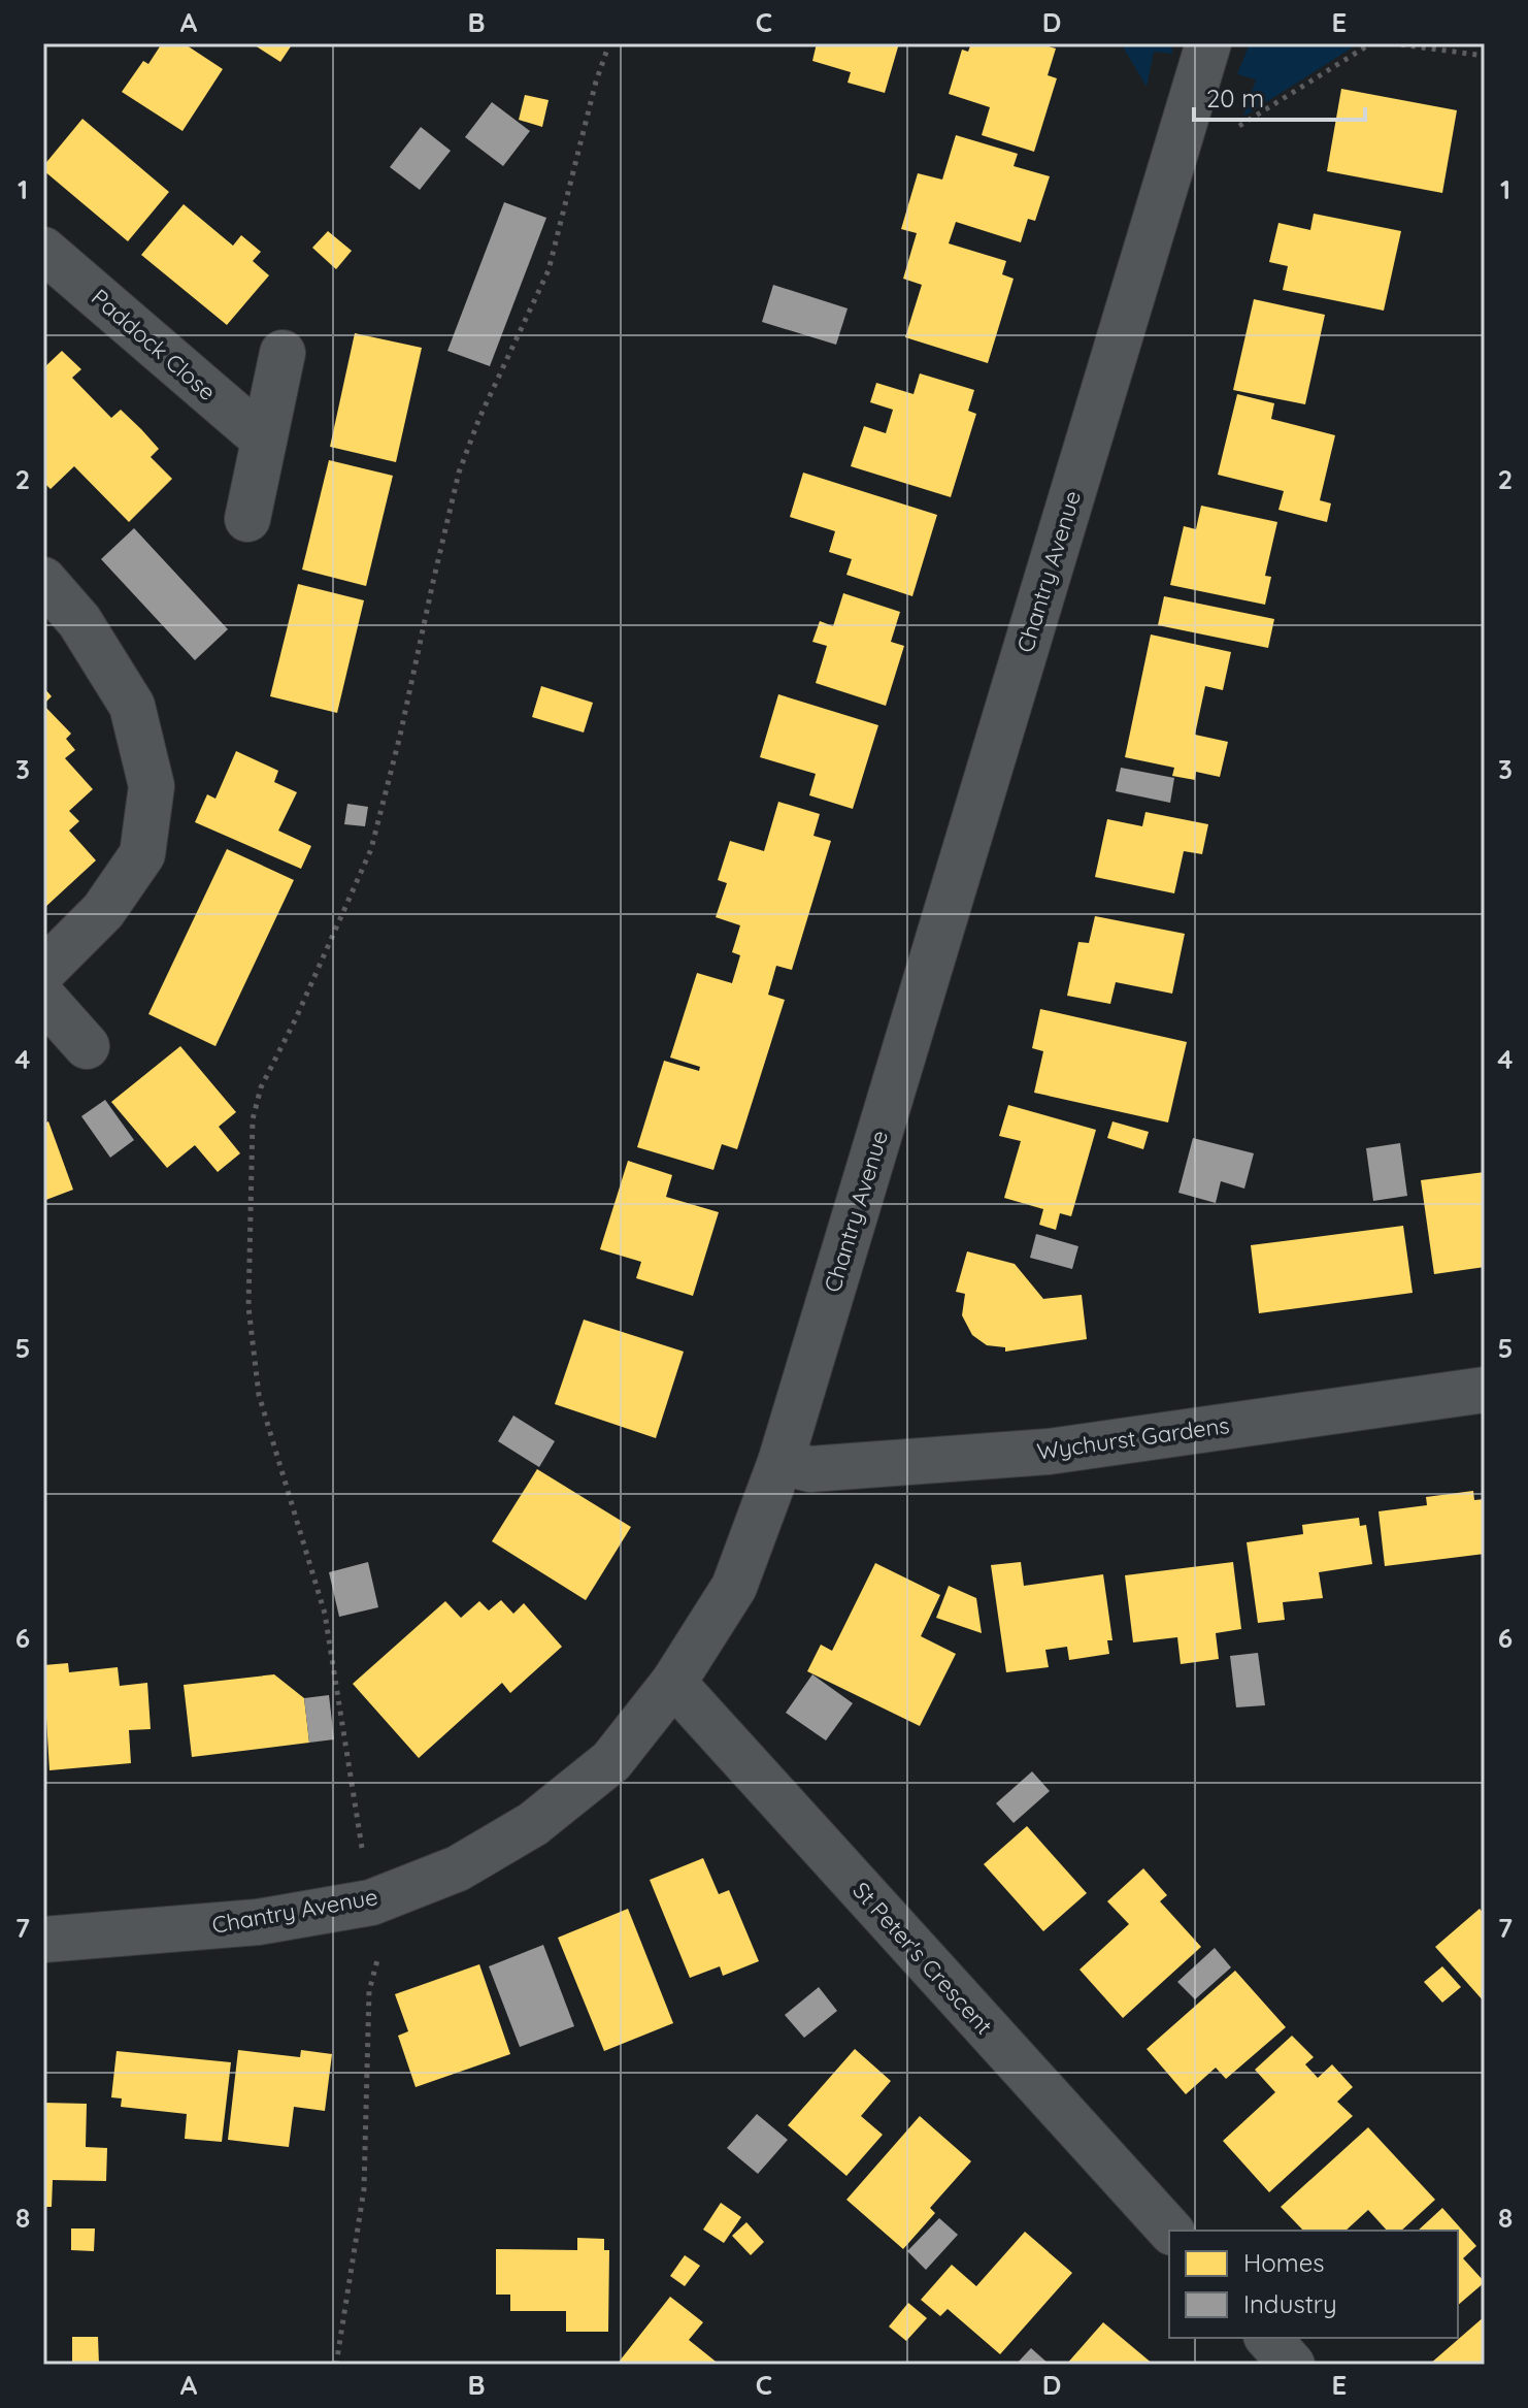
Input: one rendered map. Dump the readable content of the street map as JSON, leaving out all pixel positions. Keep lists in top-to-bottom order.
{
  "streets": {
    "street": [
      "Paddock Close",
      "Chantry Avenue",
      "Wychurst Gardens",
      "St Peter's Crescent"
    ]
  },
  "crossings": [
    ["Chantry Avenue", "Wychurst Gardens"],
    ["Chantry Avenue", "St Peter's Crescent"]
  ],
  "legend": ["Homes", "Industry"],
  "scale_bar": "20 m",
  "grid": {
    "columns": [
      "A",
      "B",
      "C",
      "D",
      "E"
    ],
    "rows": [
      "1",
      "2",
      "3",
      "4",
      "5",
      "6",
      "7",
      "8"
    ]
  }
}
